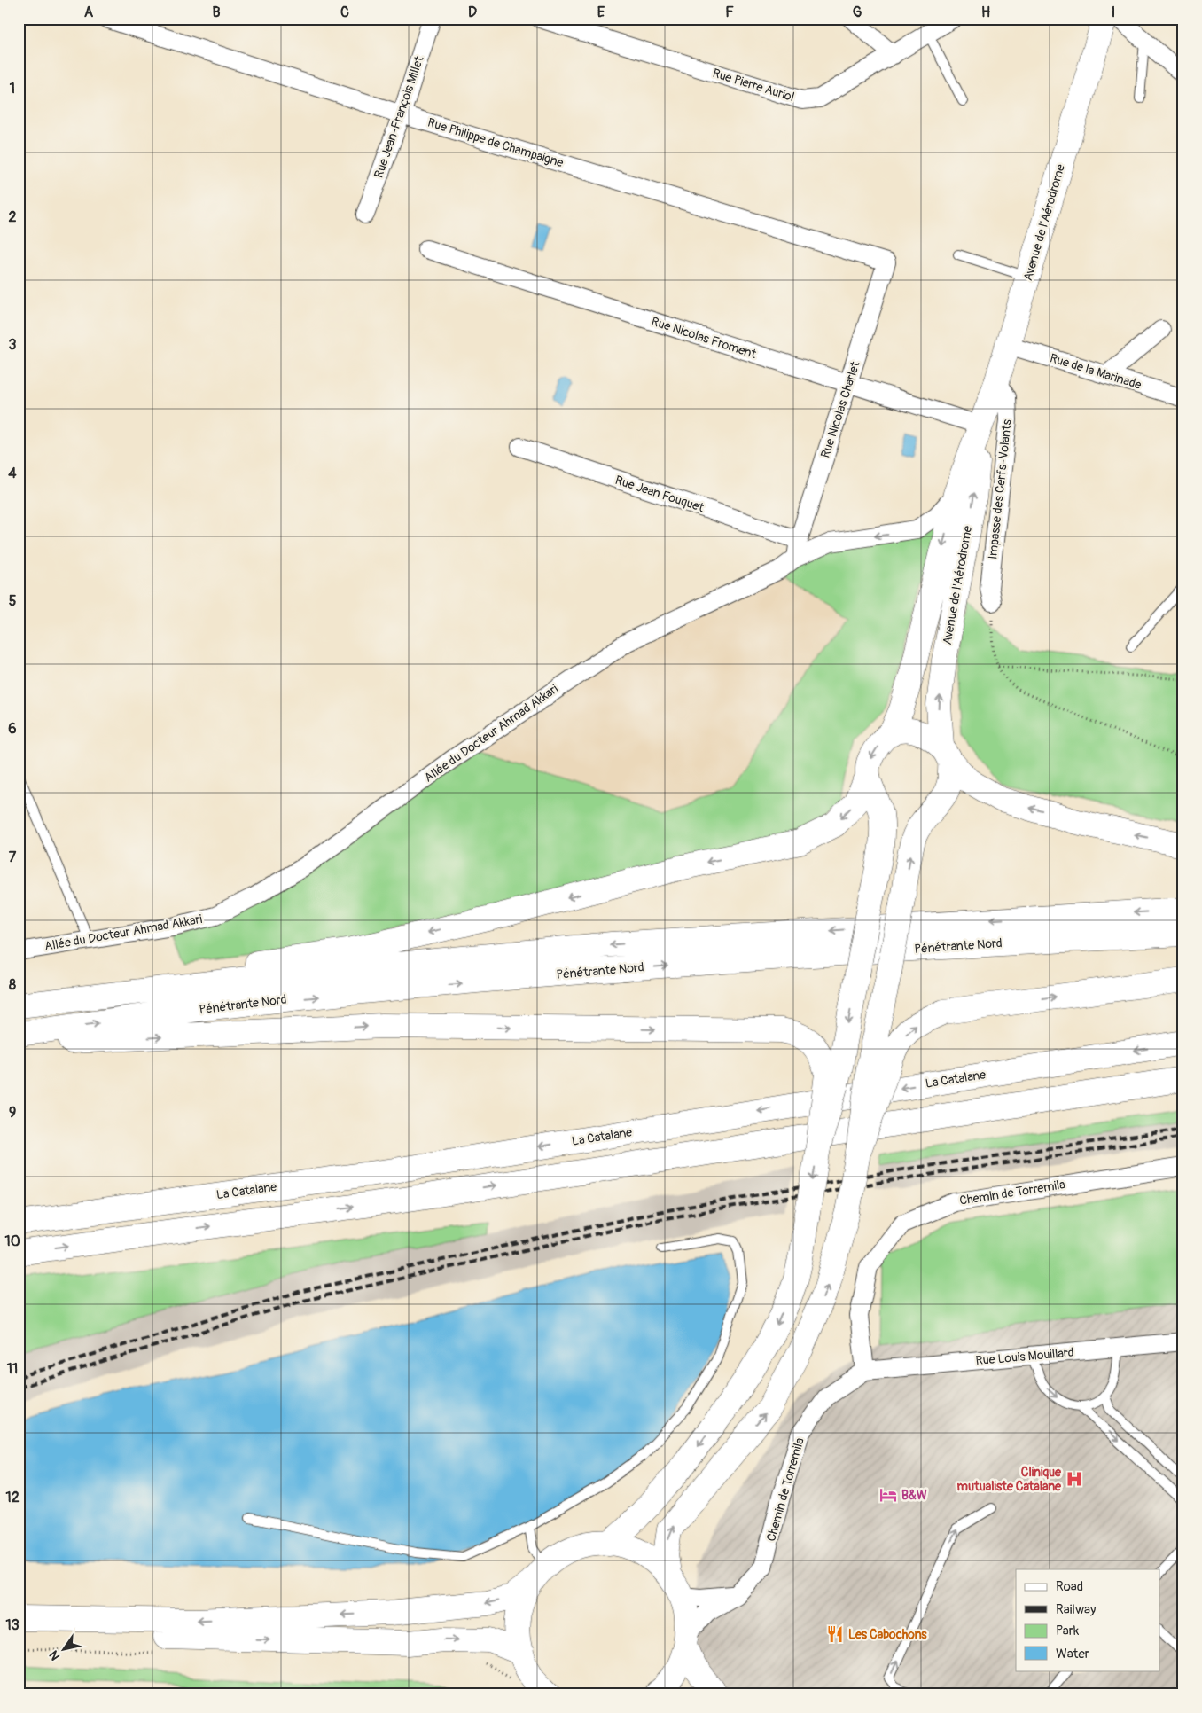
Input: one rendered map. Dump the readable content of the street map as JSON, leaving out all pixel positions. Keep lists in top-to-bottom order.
{
  "streets": {
    "main road": ["Avenue de l'Aérodrome", "Pénétrante Nord", "La Catalane"],
    "street": [
      "Rue Pierre Auriol",
      "Rue Jean-François Millet",
      "Rue Philippe de Champaigne",
      "Rue Nicolas Froment",
      "Rue de la Marinade",
      "Rue Nicolas Charlet",
      "Impasse des Cerfs-Volants",
      "Rue Jean Fouquet",
      "Allée du Docteur Ahmad Akkari",
      "Chemin de Torremila",
      "Rue Louis Mouillard"
    ]
  },
  "crossings": [
    ["Rue Jean-François Millet", "Rue Philippe de Champaigne"],
    ["Rue Philippe de Champaigne", "Rue Nicolas Charlet"],
    ["Avenue de l'Aérodrome", "Rue Nicolas Froment"],
    ["Avenue de l'Aérodrome", "Rue de la Marinade"],
    ["Avenue de l'Aérodrome", "Impasse des Cerfs-Volants"],
    ["Avenue de l'Aérodrome", "Allée du Docteur Ahmad Akkari"],
    ["Rue Nicolas Froment", "Rue Nicolas Charlet"],
    ["Rue Nicolas Charlet", "Rue Jean Fouquet"],
    ["Rue Nicolas Charlet", "Allée du Docteur Ahmad Akkari"],
    ["Chemin de Torremila", "Rue Louis Mouillard"]
  ],
  "places": {
    "hospital": ["Clinique mutualiste Catalane"],
    "hotel": ["B&W"],
    "restaurant": ["Les Cabochons"]
  },
  "legend": [
    "Road",
    "Railway",
    "Park",
    "Water"
  ],
  "north": "bottom left",
  "grid": {
    "columns": [
      "A",
      "B",
      "C",
      "D",
      "E",
      "F",
      "G",
      "H",
      "I"
    ],
    "rows": [
      "1",
      "2",
      "3",
      "4",
      "5",
      "6",
      "7",
      "8",
      "9",
      "10",
      "11",
      "12",
      "13"
    ]
  }
}
